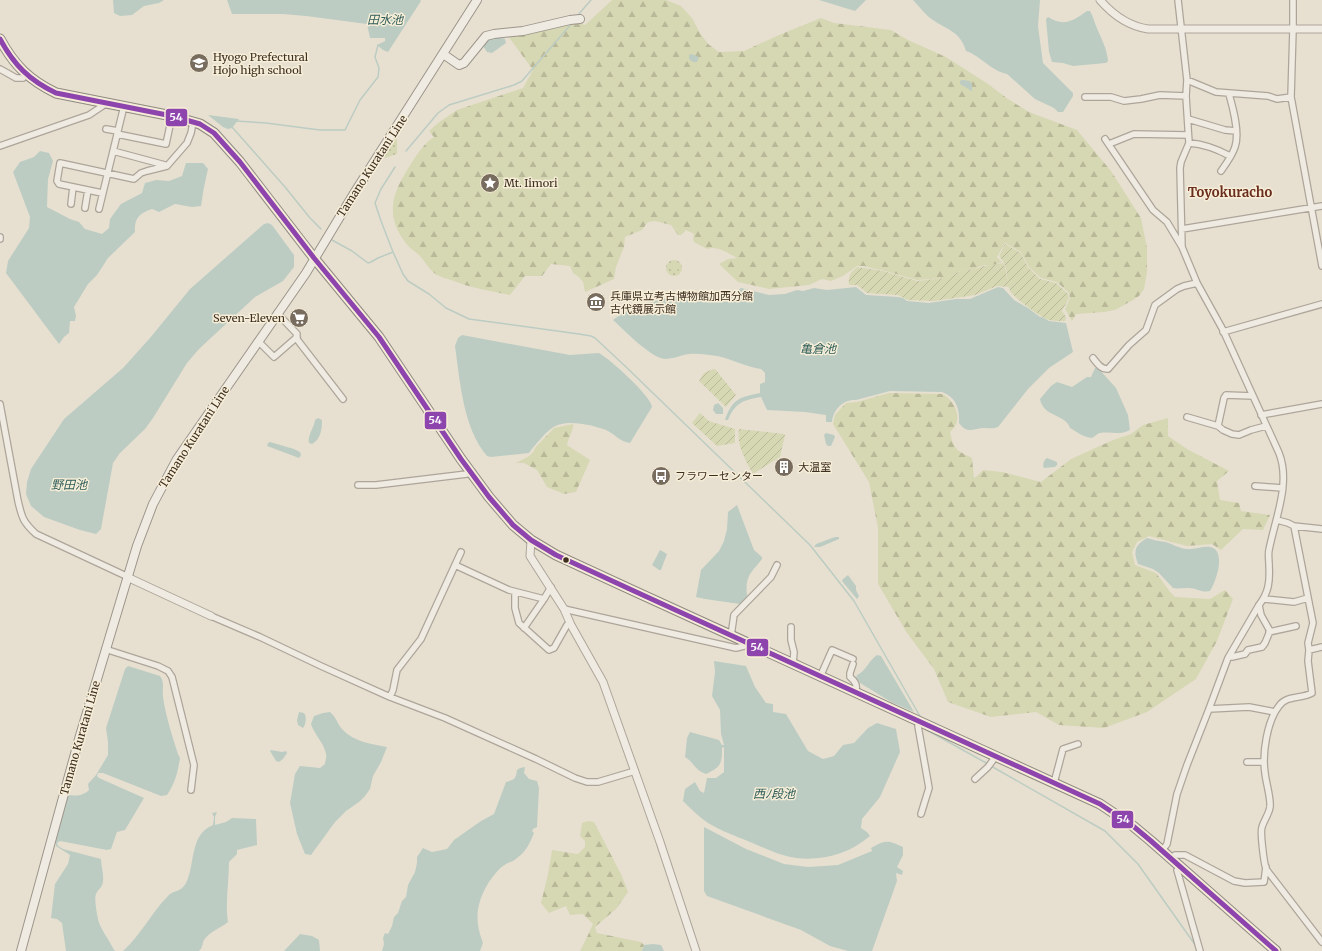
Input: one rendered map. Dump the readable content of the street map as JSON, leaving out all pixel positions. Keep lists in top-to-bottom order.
{
  "streets": {
    "main road": ["Tamano Kuratani Line"]
  },
  "districts": ["Toyokuracho"],
  "water": [
    "田水池",
    "亀倉池",
    "野田池",
    "西ﾉ段池"
  ],
  "places": {
    "school or university": ["Hyogo Prefectural Hojo high school"],
    "place": ["Mt. Iimori"],
    "museum": ["兵庫県立考古博物館加西分館 古代鏡展示館"],
    "supermarket": ["Seven-Eleven"],
    "building": ["大温室"],
    "bus stop": ["フラワーセンター"]
  },
  "lines": ["transit line 54"]
}
